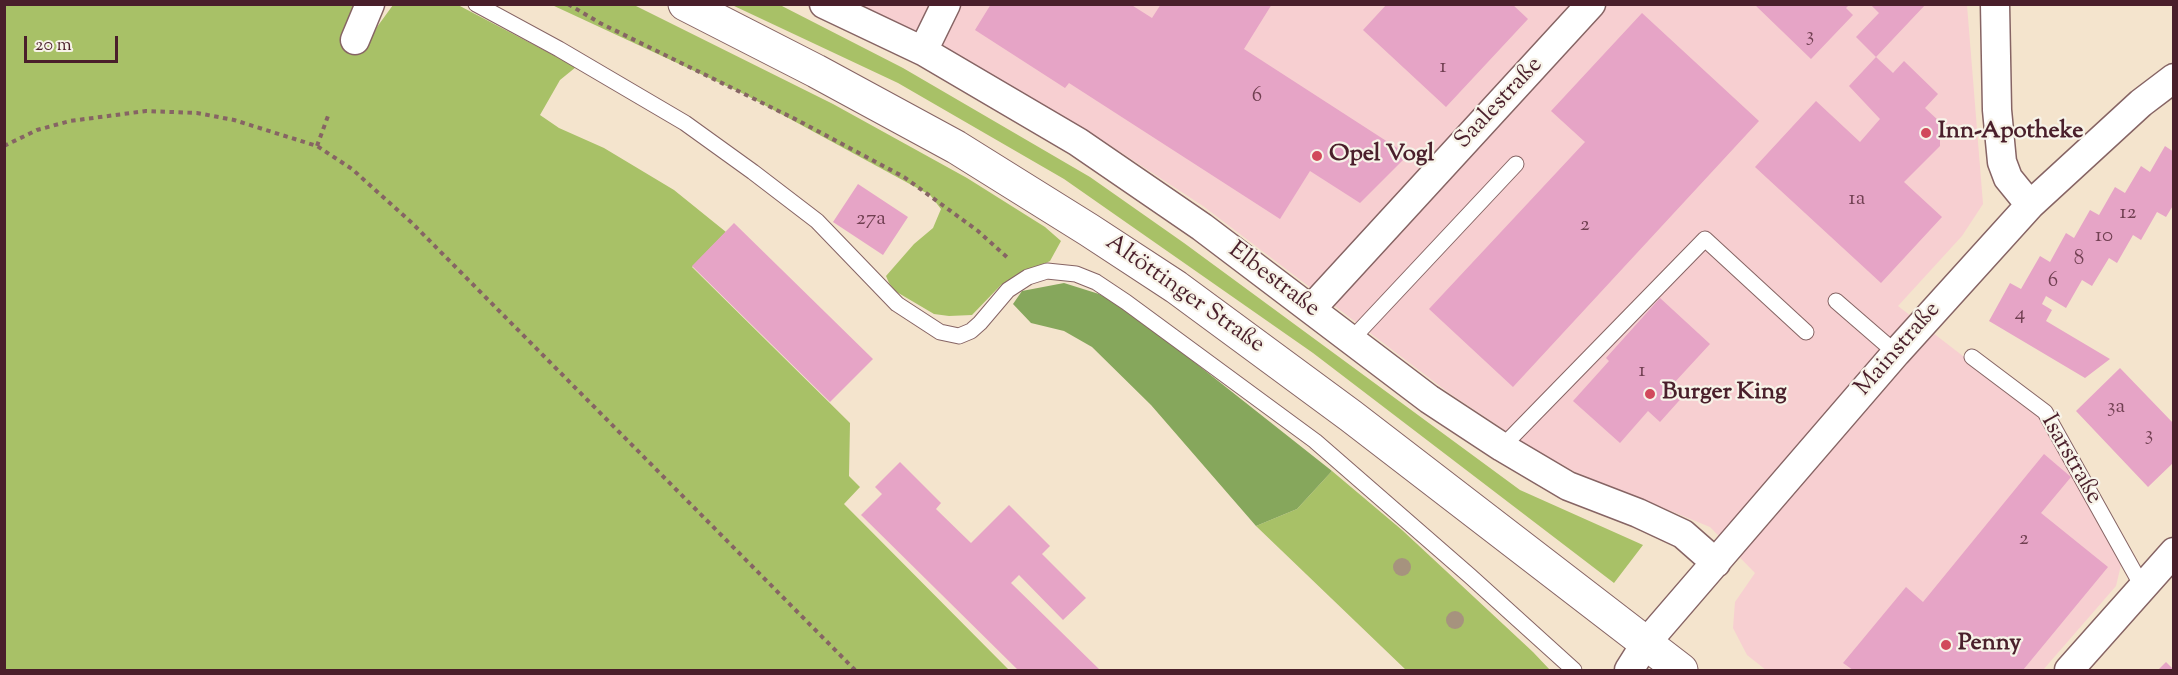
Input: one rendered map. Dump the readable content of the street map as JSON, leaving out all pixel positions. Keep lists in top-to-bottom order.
{
  "streets": {
    "main road": ["Altöttinger Straße"],
    "street": ["Saalestraße", "Elbestraße", "Mainstraße"],
    "lane": ["Isarstraße"]
  },
  "crossings": [
    ["Saalestraße", "Elbestraße"],
    ["Elbestraße", "Mainstraße"],
    ["Altöttinger Straße", "Mainstraße"]
  ],
  "places": [
    "Inn-Apotheke",
    "Opel Vogl",
    "Burger King",
    "Penny"
  ],
  "house_numbers": [
    "3",
    "1",
    "6",
    "1a",
    "12",
    "27a",
    "2",
    "10",
    "8",
    "6",
    "4",
    "1",
    "3a",
    "3",
    "2"
  ],
  "scale_bar": "20 m"
}
